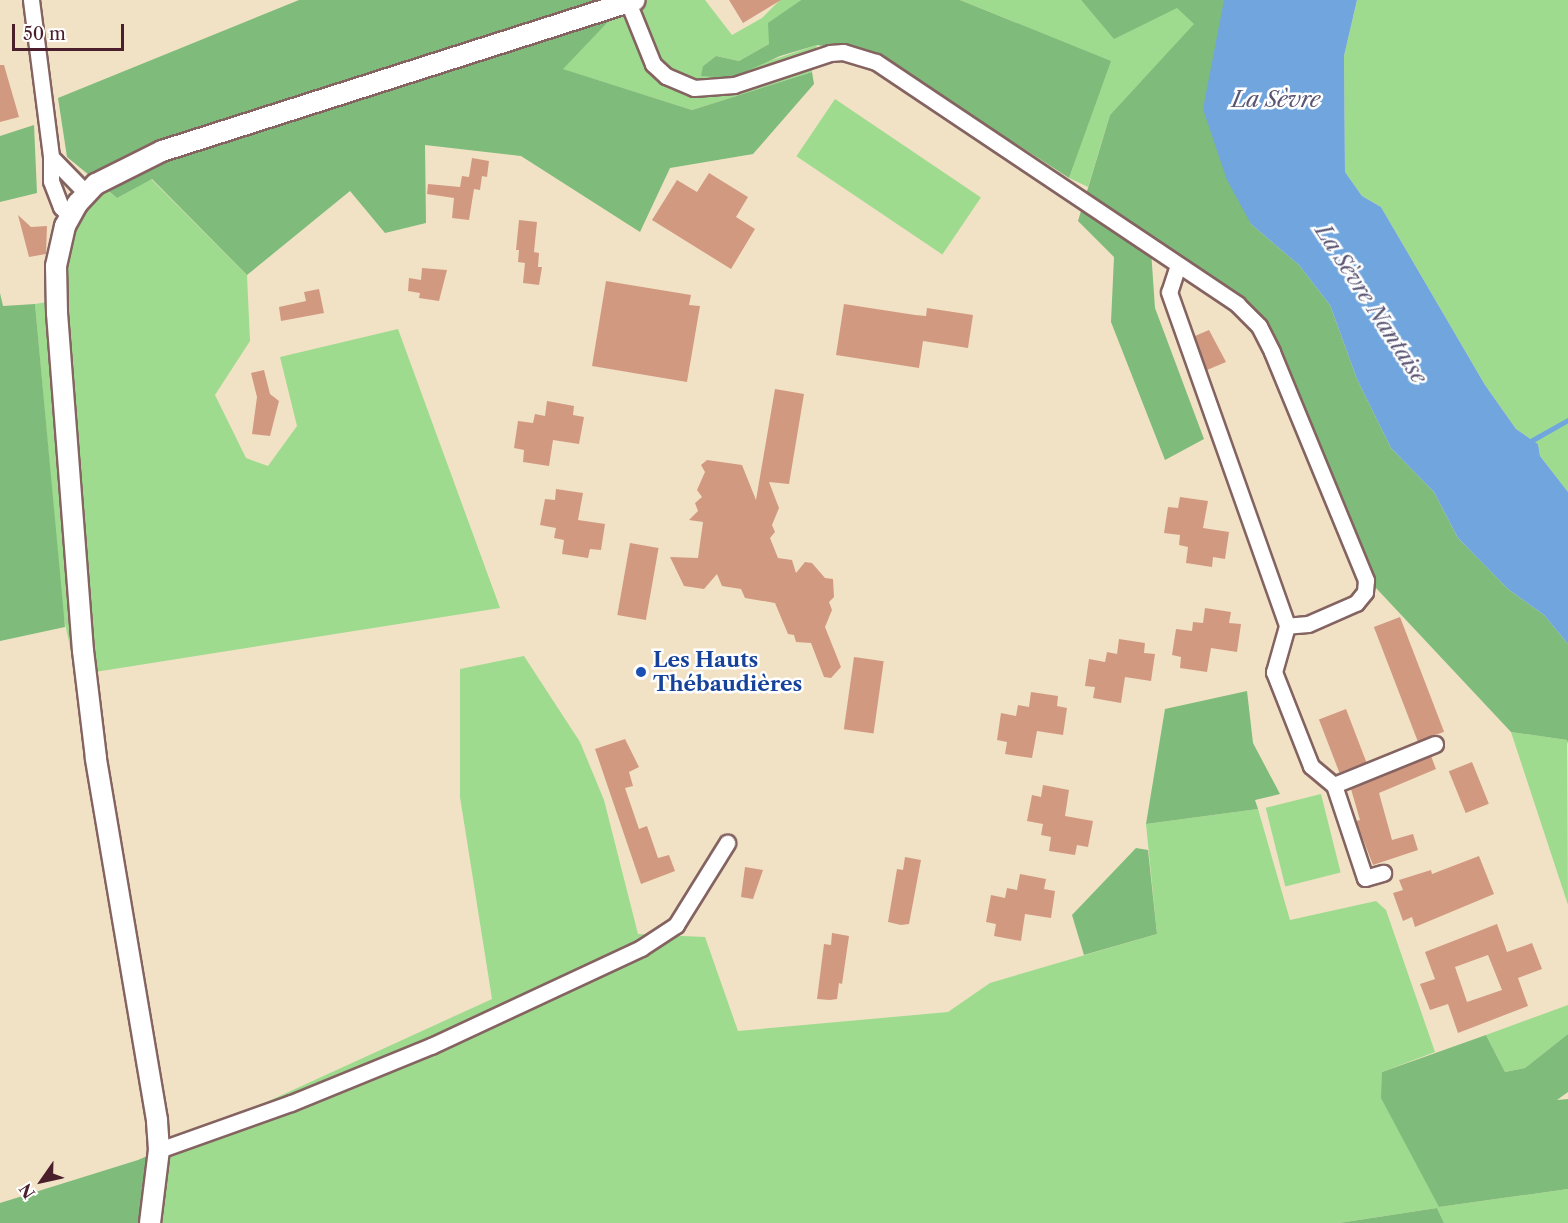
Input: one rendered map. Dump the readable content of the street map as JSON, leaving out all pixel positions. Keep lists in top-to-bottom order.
{
  "water": ["La Sèvre", "La Sèvre Nantaise"],
  "places": ["Les Hauts Thébaudières"],
  "scale_bar": "50 m",
  "north": "bottom left"
}
